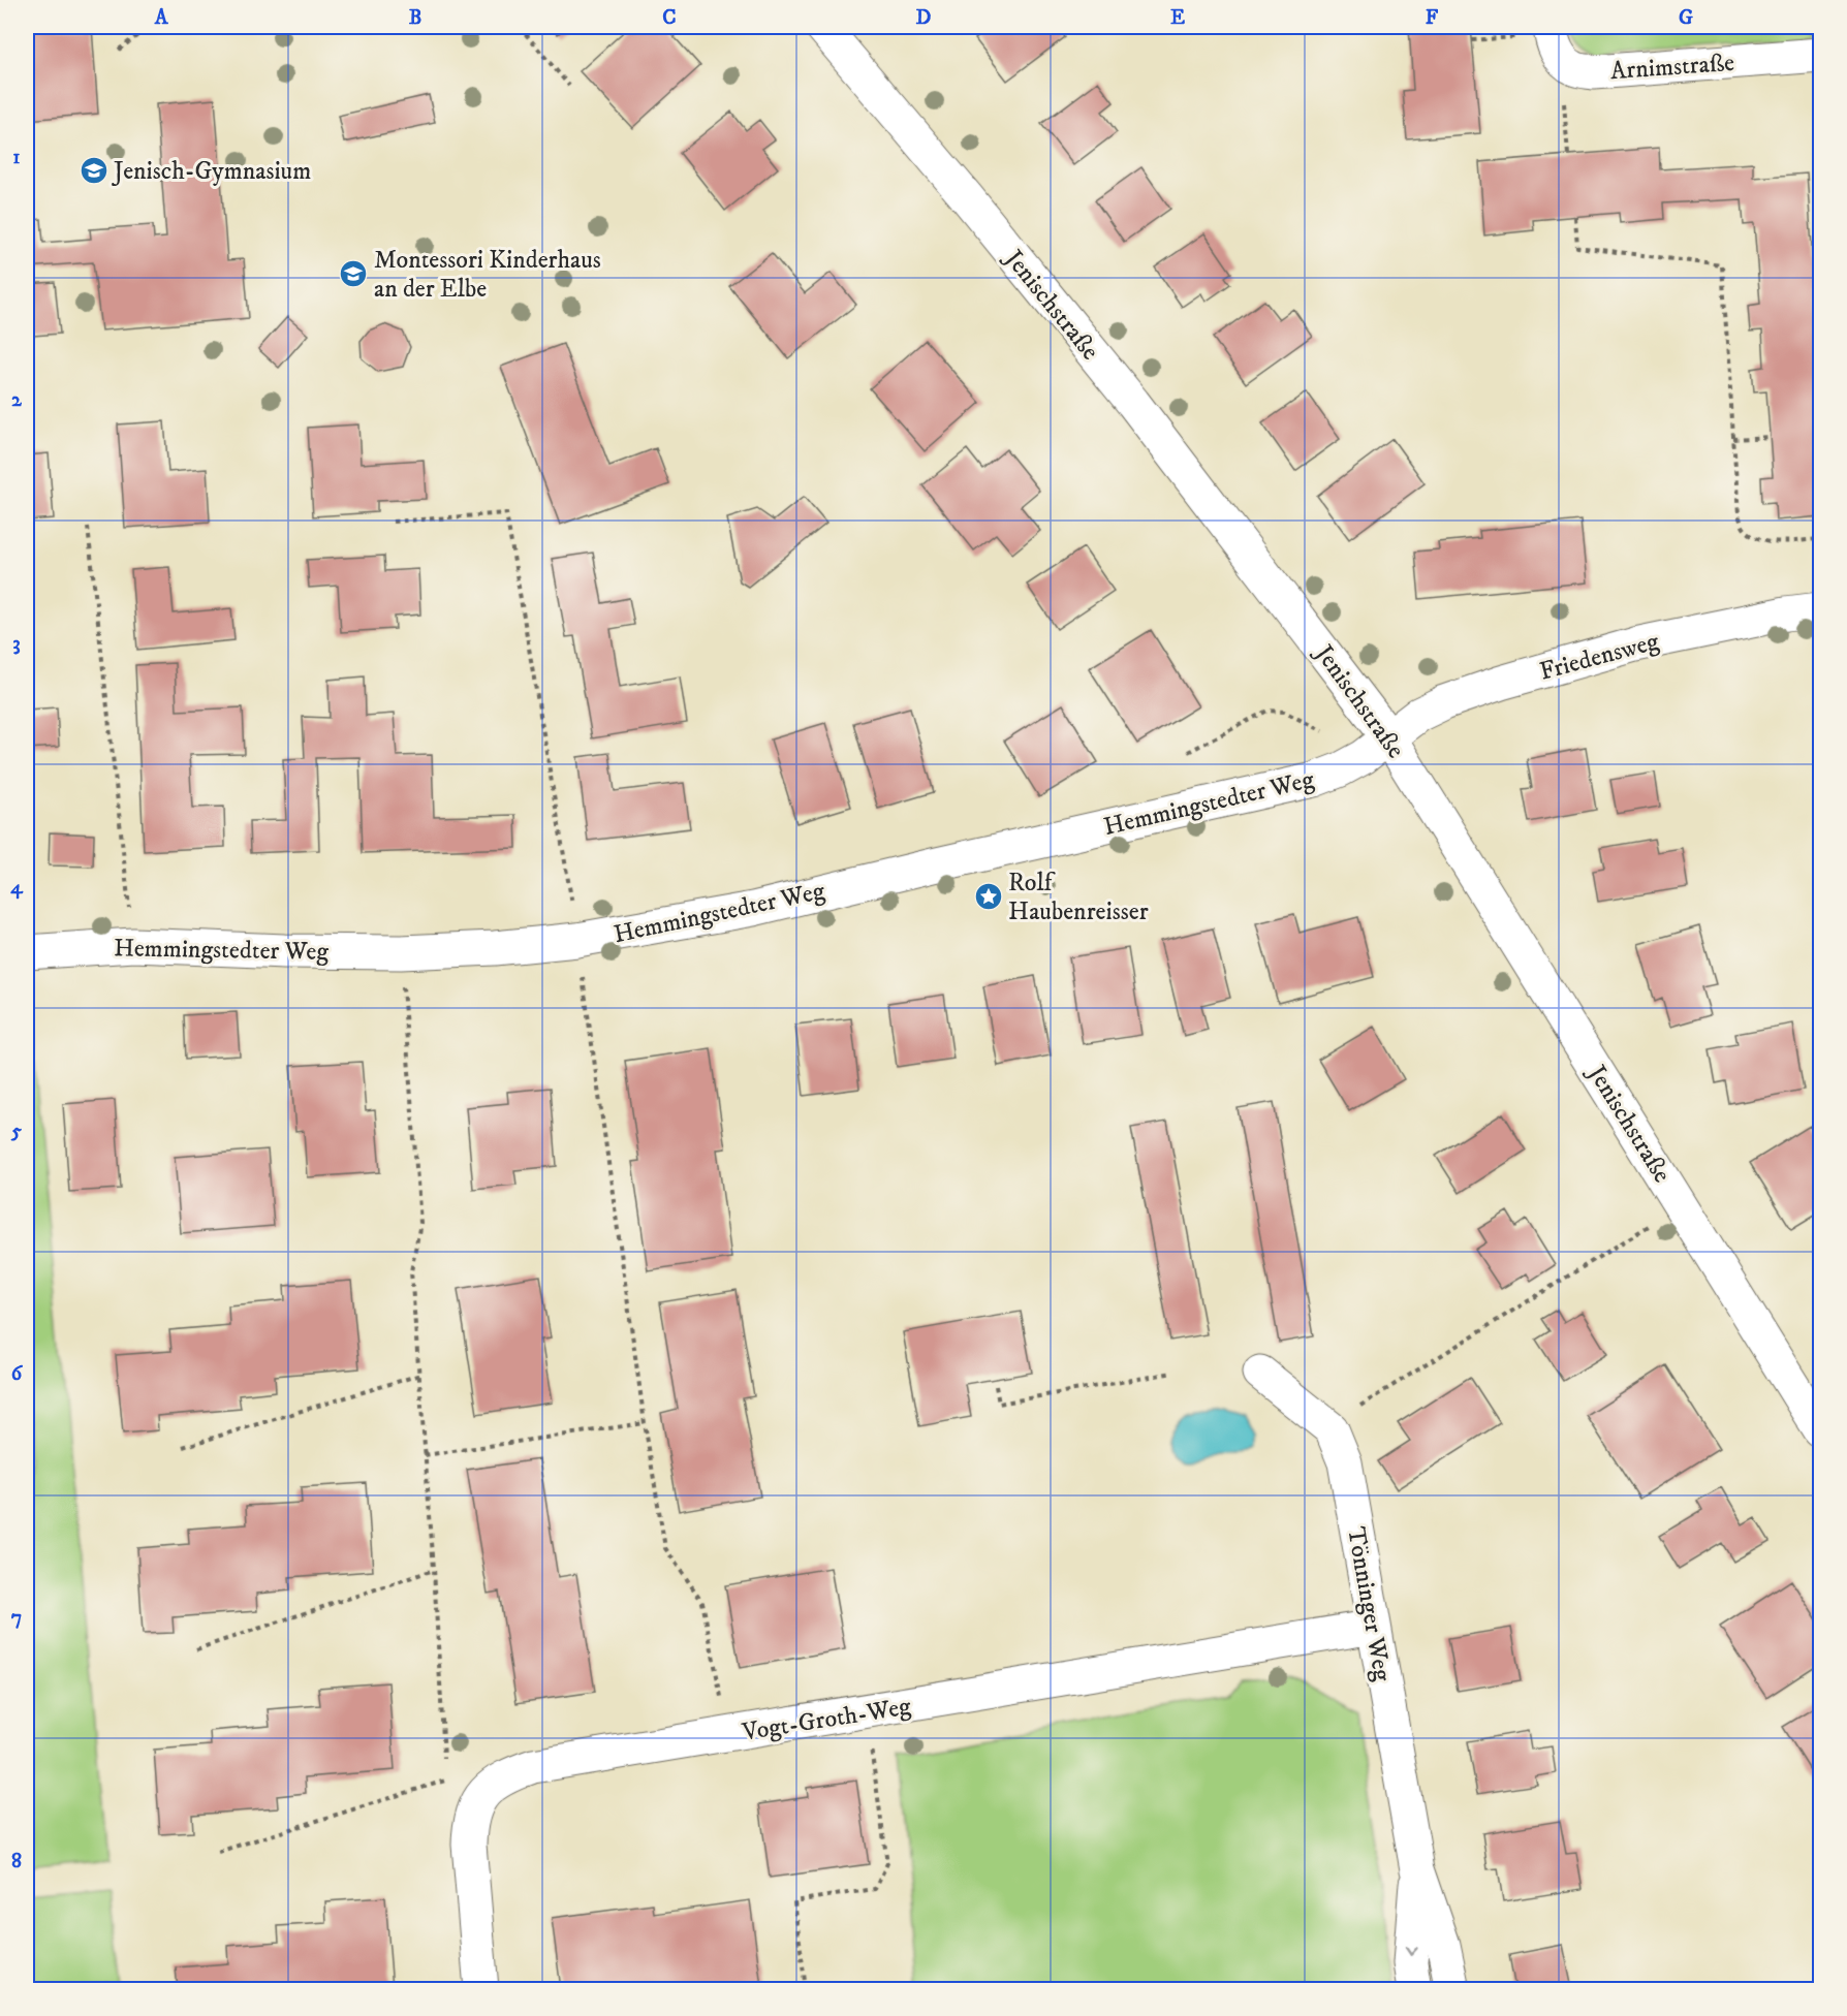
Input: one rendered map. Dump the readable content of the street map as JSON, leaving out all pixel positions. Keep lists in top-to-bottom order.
{
  "streets": {
    "street": [
      "Arnimstraße",
      "Jenischstraße",
      "Friedensweg",
      "Hemmingstedter Weg",
      "Tönninger Weg",
      "Vogt-Groth-Weg"
    ]
  },
  "crossings": [
    ["Jenischstraße", "Friedensweg"],
    ["Jenischstraße", "Hemmingstedter Weg"],
    ["Friedensweg", "Hemmingstedter Weg"],
    ["Tönninger Weg", "Vogt-Groth-Weg"]
  ],
  "places": {
    "school or university": ["Jenisch-Gymnasium", "Montessori Kinderhaus an der Elbe"],
    "place": ["Rolf Haubenreisser"]
  },
  "grid": {
    "columns": [
      "A",
      "B",
      "C",
      "D",
      "E",
      "F",
      "G"
    ],
    "rows": [
      "1",
      "2",
      "3",
      "4",
      "5",
      "6",
      "7",
      "8"
    ]
  }
}
